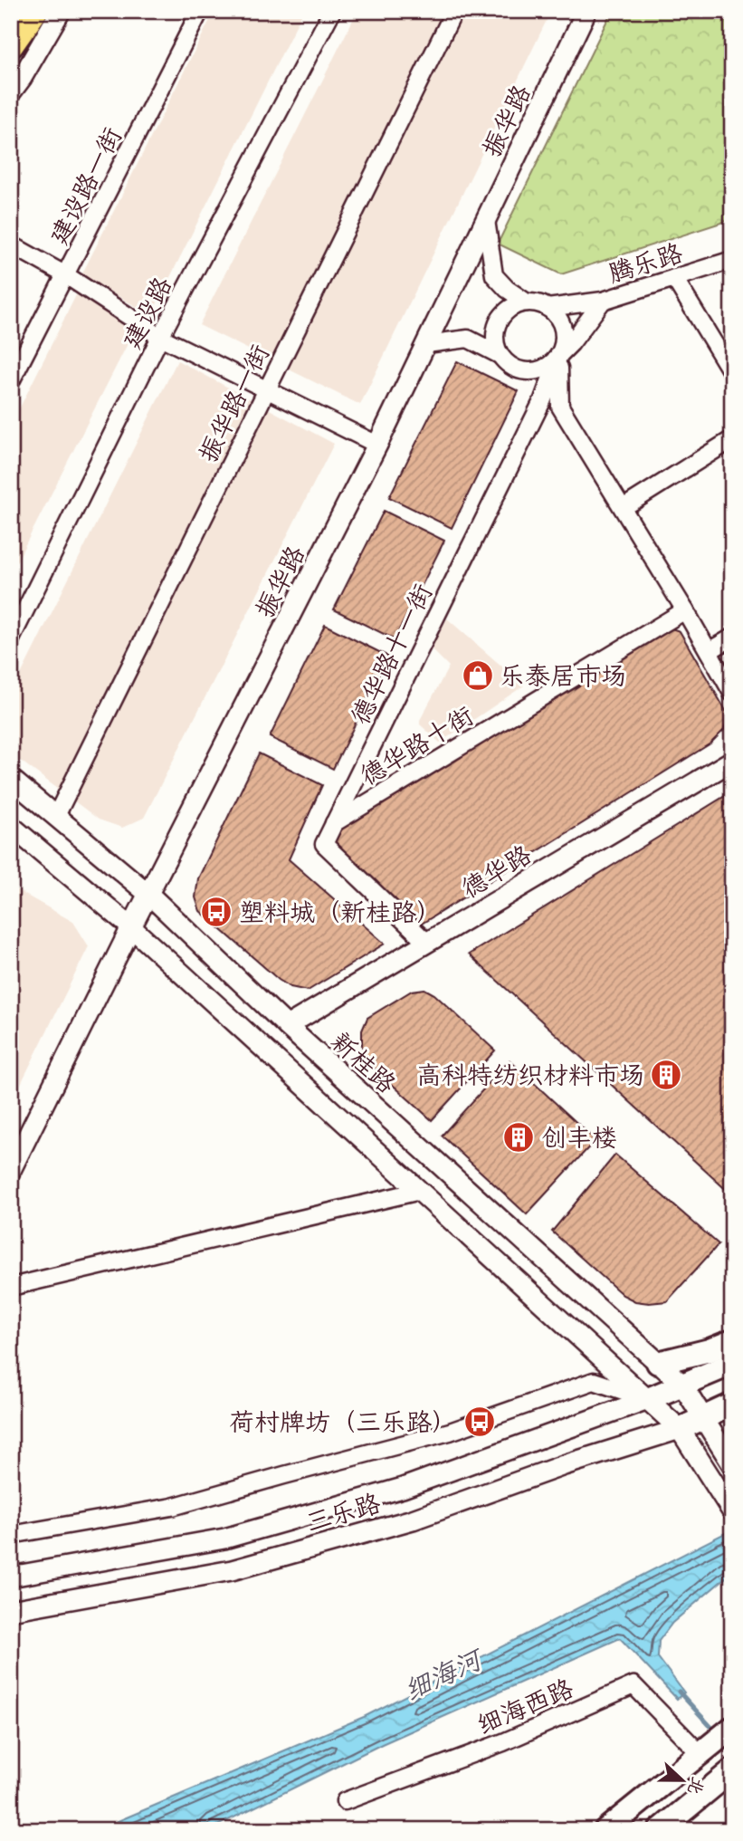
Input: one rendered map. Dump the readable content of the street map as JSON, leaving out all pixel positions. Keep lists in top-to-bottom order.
{
  "streets": {
    "street": [
      "振华路",
      "建设路一街",
      "腾乐路",
      "建设路",
      "振华路一街",
      "德华路十一街",
      "德华路十街",
      "德华路",
      "新桂路",
      "三乐路",
      "细海西路"
    ]
  },
  "crossings": [
    ["振华路", "新桂路"],
    ["腾乐路", "德华路十一街"],
    ["振华路一街", "新桂路"],
    ["德华路十一街", "德华路十街"],
    ["德华路十一街", "德华路"],
    ["德华路", "新桂路"]
  ],
  "water": ["细海河"],
  "places": {
    "shop": ["乐泰居市场"],
    "bus stop": ["塑料城（新桂路）", "荷村牌坊（三乐路）"],
    "building": ["高科特纺织材料市场", "创丰楼"]
  },
  "north": "right"
}
